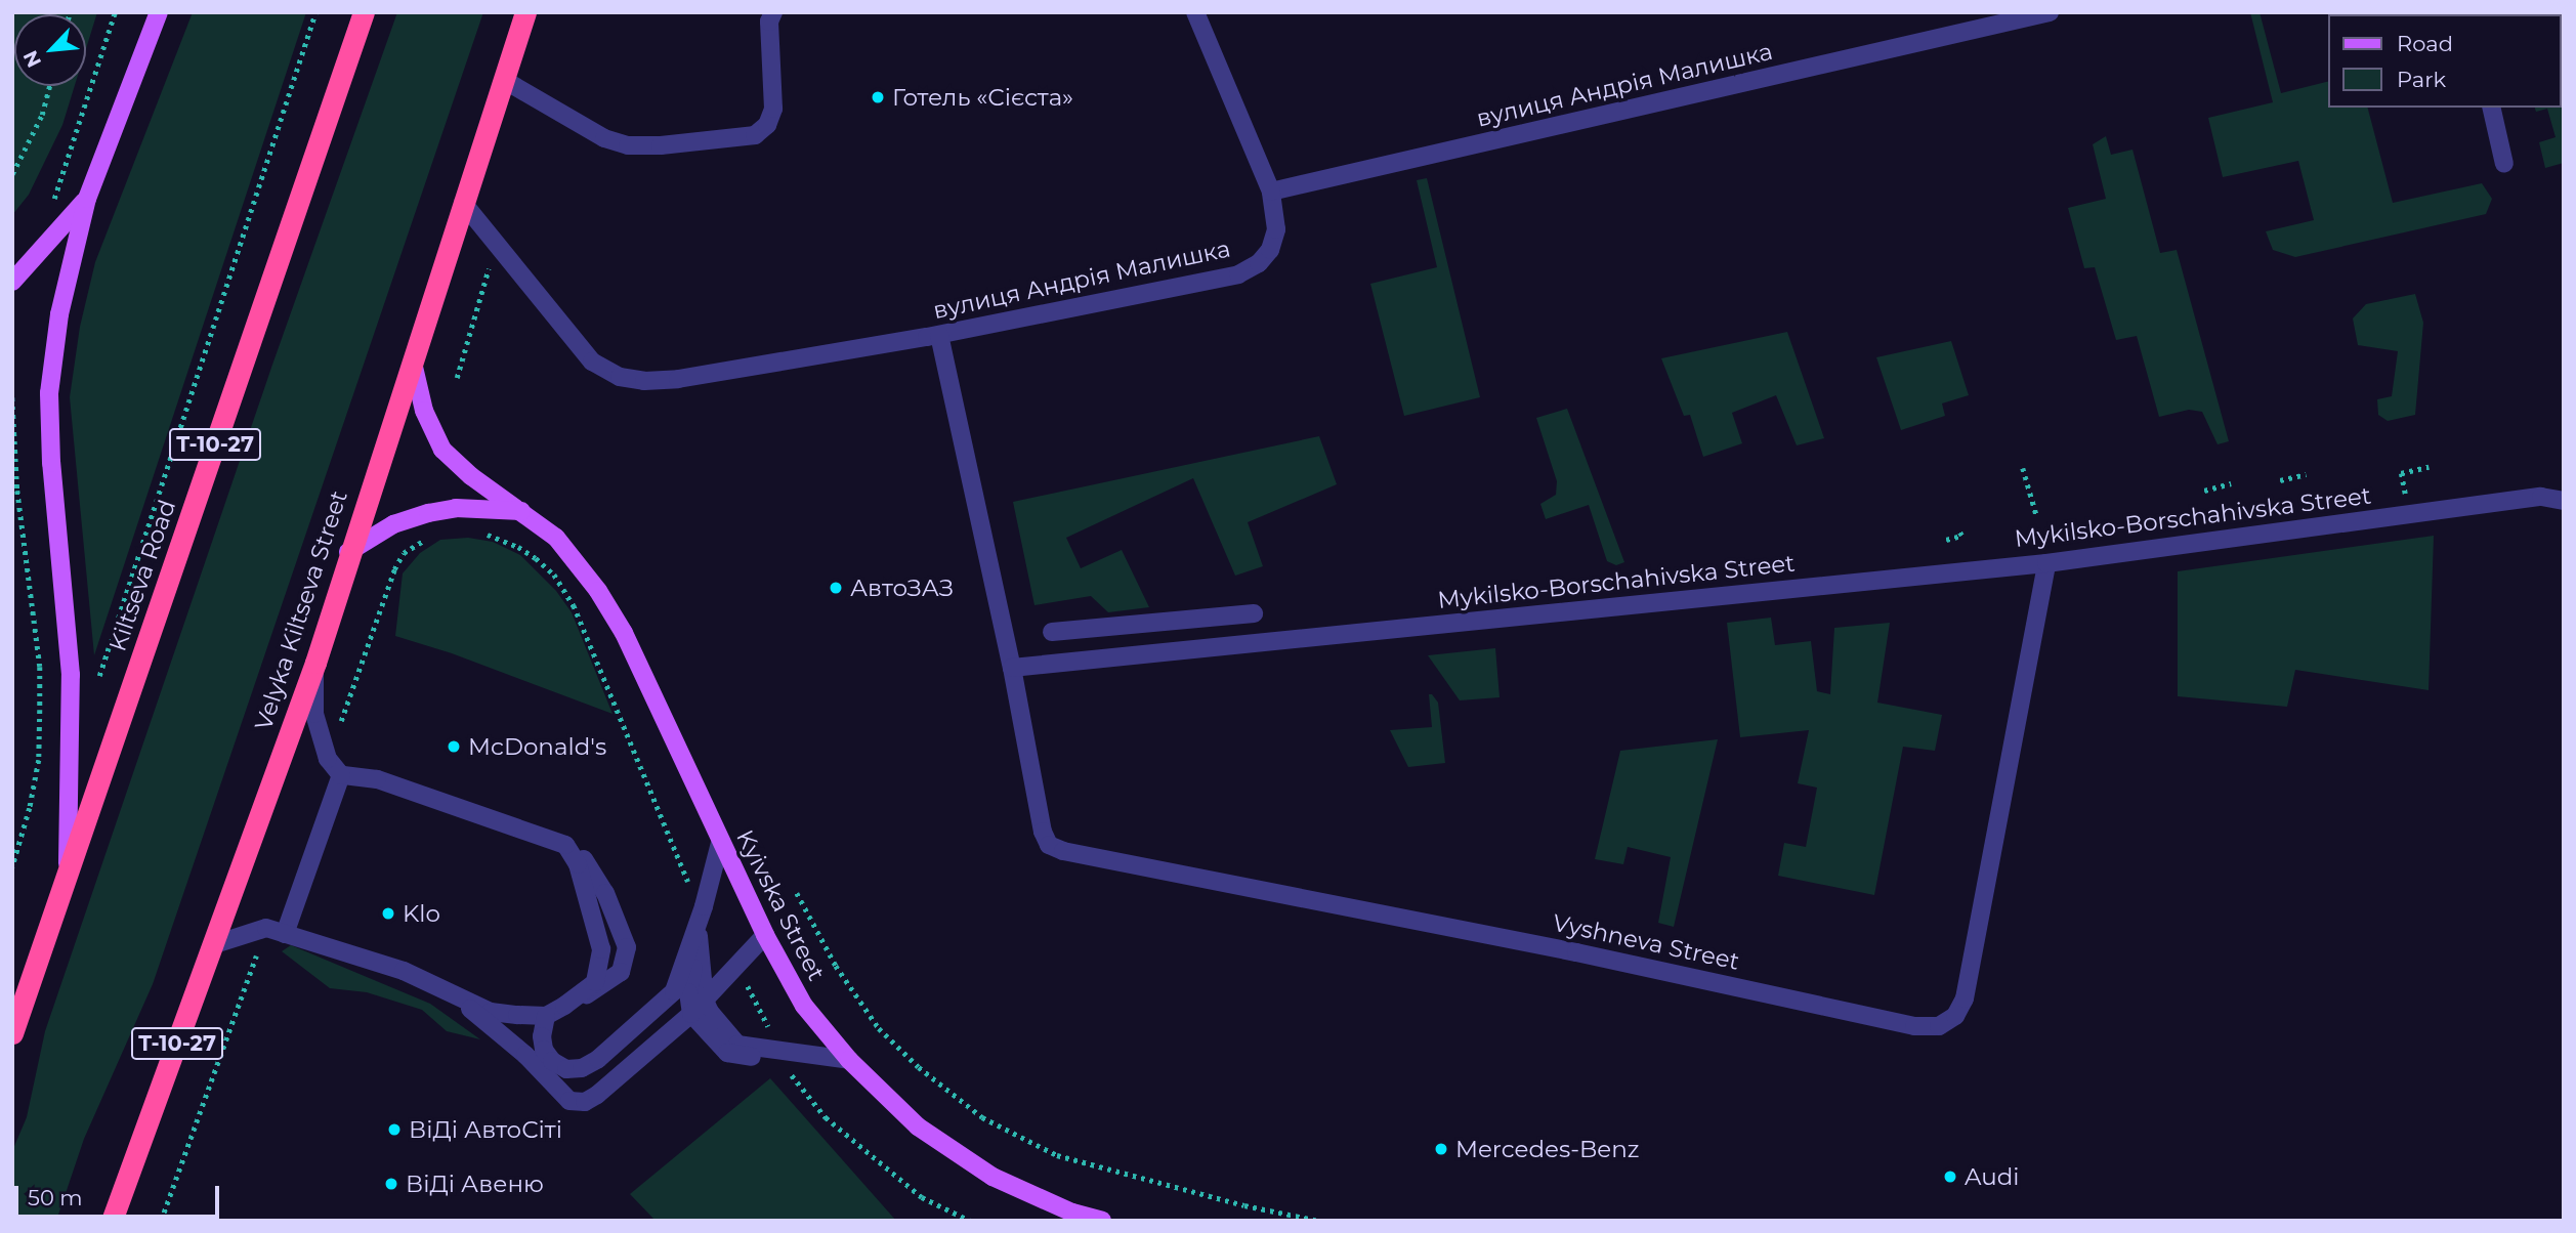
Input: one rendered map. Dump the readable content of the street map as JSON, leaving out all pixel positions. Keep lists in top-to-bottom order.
{
  "streets": {
    "highway": ["Т-10-27", "Kiltseva Road", "Velyka Kiltseva Street"],
    "main road": ["Kyivska Street"],
    "street": ["вулиця Андрія Малишка", "Mykilsko-Borschahivska Street", "Vyshneva Street"]
  },
  "crossings": [
    ["вулиця Андрія Малишка", "Velyka Kiltseva Street"],
    ["Mykilsko-Borschahivska Street", "Vyshneva Street"],
    ["Velyka Kiltseva Street", "Kyivska Street"]
  ],
  "places": [
    "Готель «Сієста»",
    "АвтоЗАЗ",
    "McDonald's",
    "Klo",
    "ВіДі АвтоСіті",
    "Mercedes-Benz",
    "Audi",
    "ВіДі Авеню"
  ],
  "legend": ["Road", "Park"],
  "scale_bar": "50 m",
  "north": "bottom left"
}
